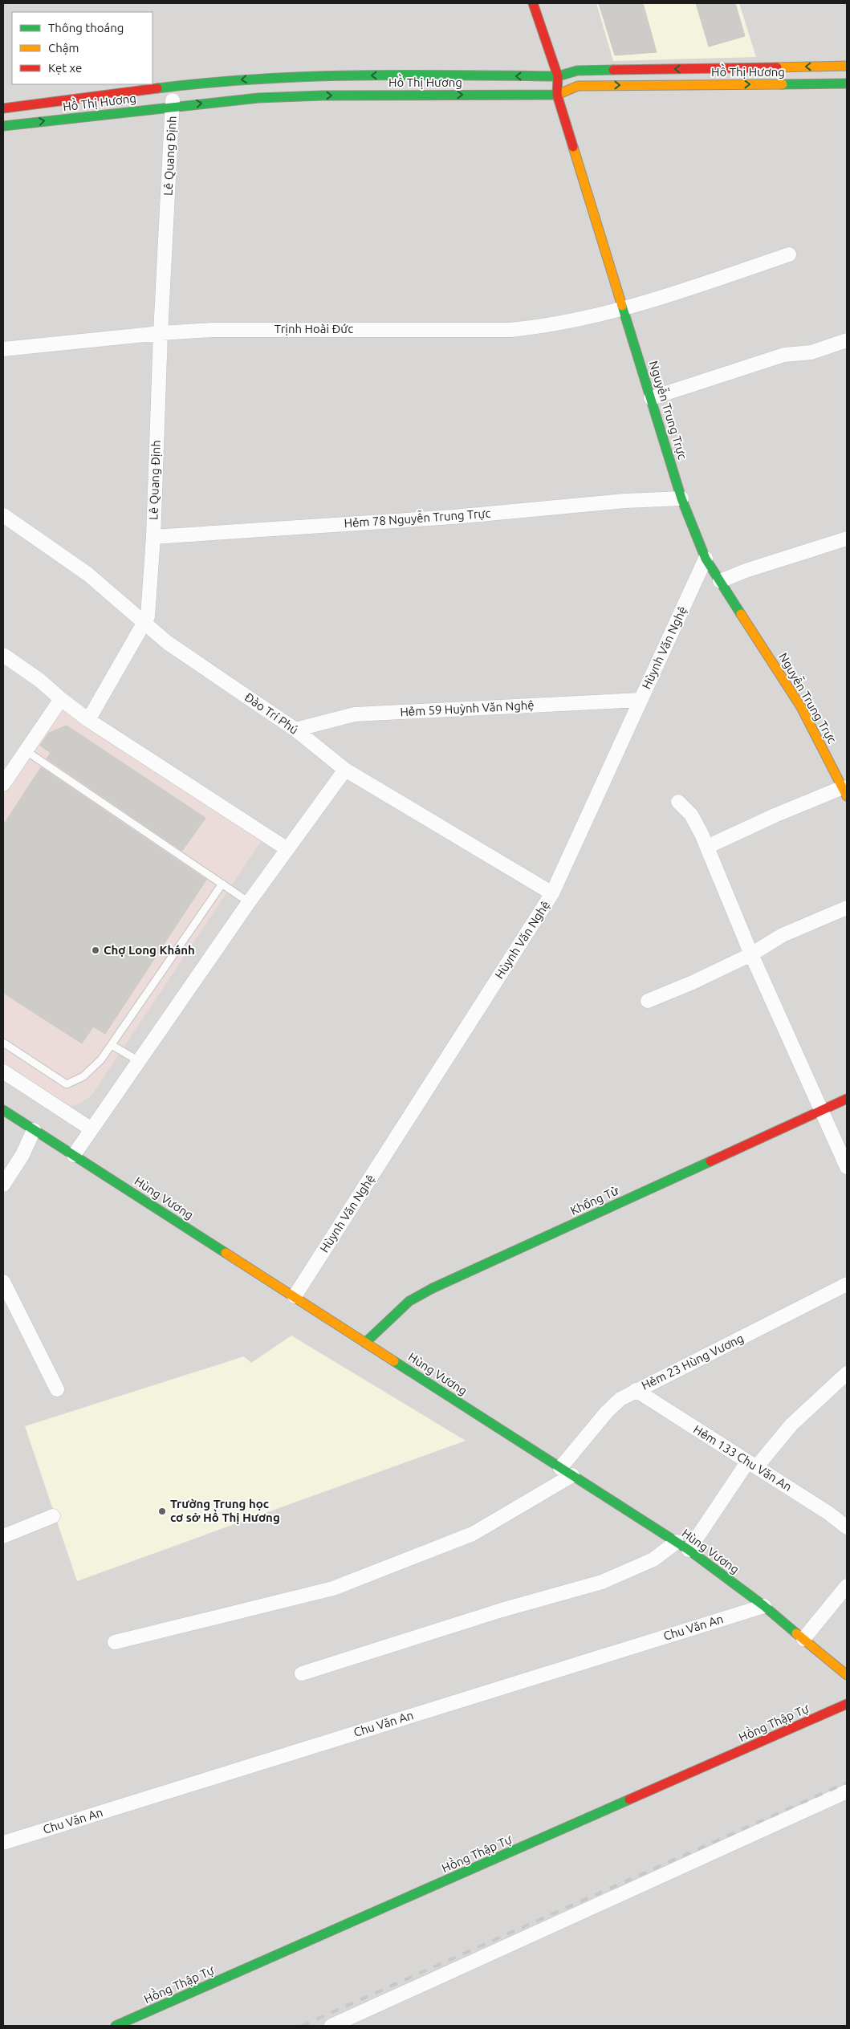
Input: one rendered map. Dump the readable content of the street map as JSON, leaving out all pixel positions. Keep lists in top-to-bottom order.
{
  "streets": {
    "main road": [
      "Hồ Thị Hương",
      "Nguyễn Trung Trực",
      "Hùng Vương",
      "Khổng Tử",
      "Hồng Thập Tự"
    ],
    "street": [
      "Lê Quang Định",
      "Trịnh Hoài Đức",
      "Hẻm 78 Nguyễn Trung Trực",
      "Hùynh Văn Nghệ",
      "Hẻm 59 Huỳnh Văn Nghệ",
      "Đào Trí Phú",
      "Hẻm 23 Hùng Vương",
      "Hẻm 133 Chu Văn An",
      "Chu Văn An"
    ]
  },
  "crossings": [
    ["Hồ Thị Hương", "Lê Quang Định"],
    ["Hồ Thị Hương", "Nguyễn Trung Trực"],
    ["Lê Quang Định", "Trịnh Hoài Đức"],
    ["Lê Quang Định", "Hẻm 78 Nguyễn Trung Trực"],
    ["Lê Quang Định", "Đào Trí Phú"],
    ["Trịnh Hoài Đức", "Nguyễn Trung Trực"],
    ["Nguyễn Trung Trực", "Hẻm 78 Nguyễn Trung Trực"],
    ["Nguyễn Trung Trực", "Hùynh Văn Nghệ"],
    ["Hùynh Văn Nghệ", "Hẻm 59 Huỳnh Văn Nghệ"],
    ["Hùynh Văn Nghệ", "Đào Trí Phú"],
    ["Hùynh Văn Nghệ", "Hùng Vương"],
    ["Hẻm 59 Huỳnh Văn Nghệ", "Đào Trí Phú"],
    ["Hùng Vương", "Khổng Tử"],
    ["Hùng Vương", "Hẻm 23 Hùng Vương"],
    ["Hùng Vương", "Chu Văn An"],
    ["Hẻm 23 Hùng Vương", "Hẻm 133 Chu Văn An"]
  ],
  "places": ["Chợ Long Khánh", "Trường Trung học cơ sở Hồ Thị Hương"],
  "legend": ["Thông thoáng", "Chậm", "Kẹt xe"]
}
